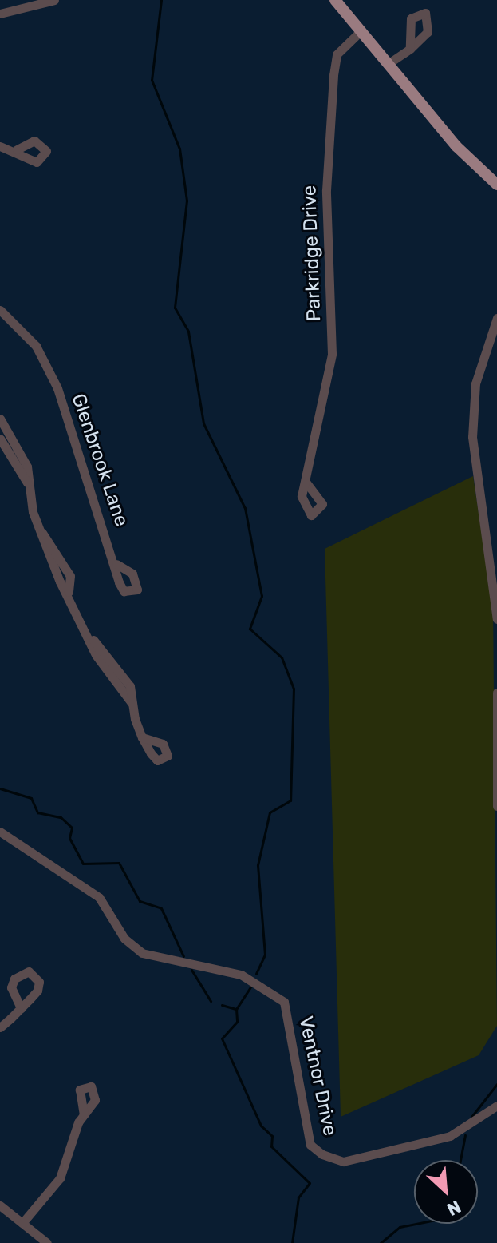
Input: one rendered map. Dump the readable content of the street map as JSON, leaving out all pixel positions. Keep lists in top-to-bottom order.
{
  "streets": {
    "street": ["Parkridge Drive", "Glenbrook Lane", "Ventnor Drive"]
  },
  "north": "bottom right"
}
